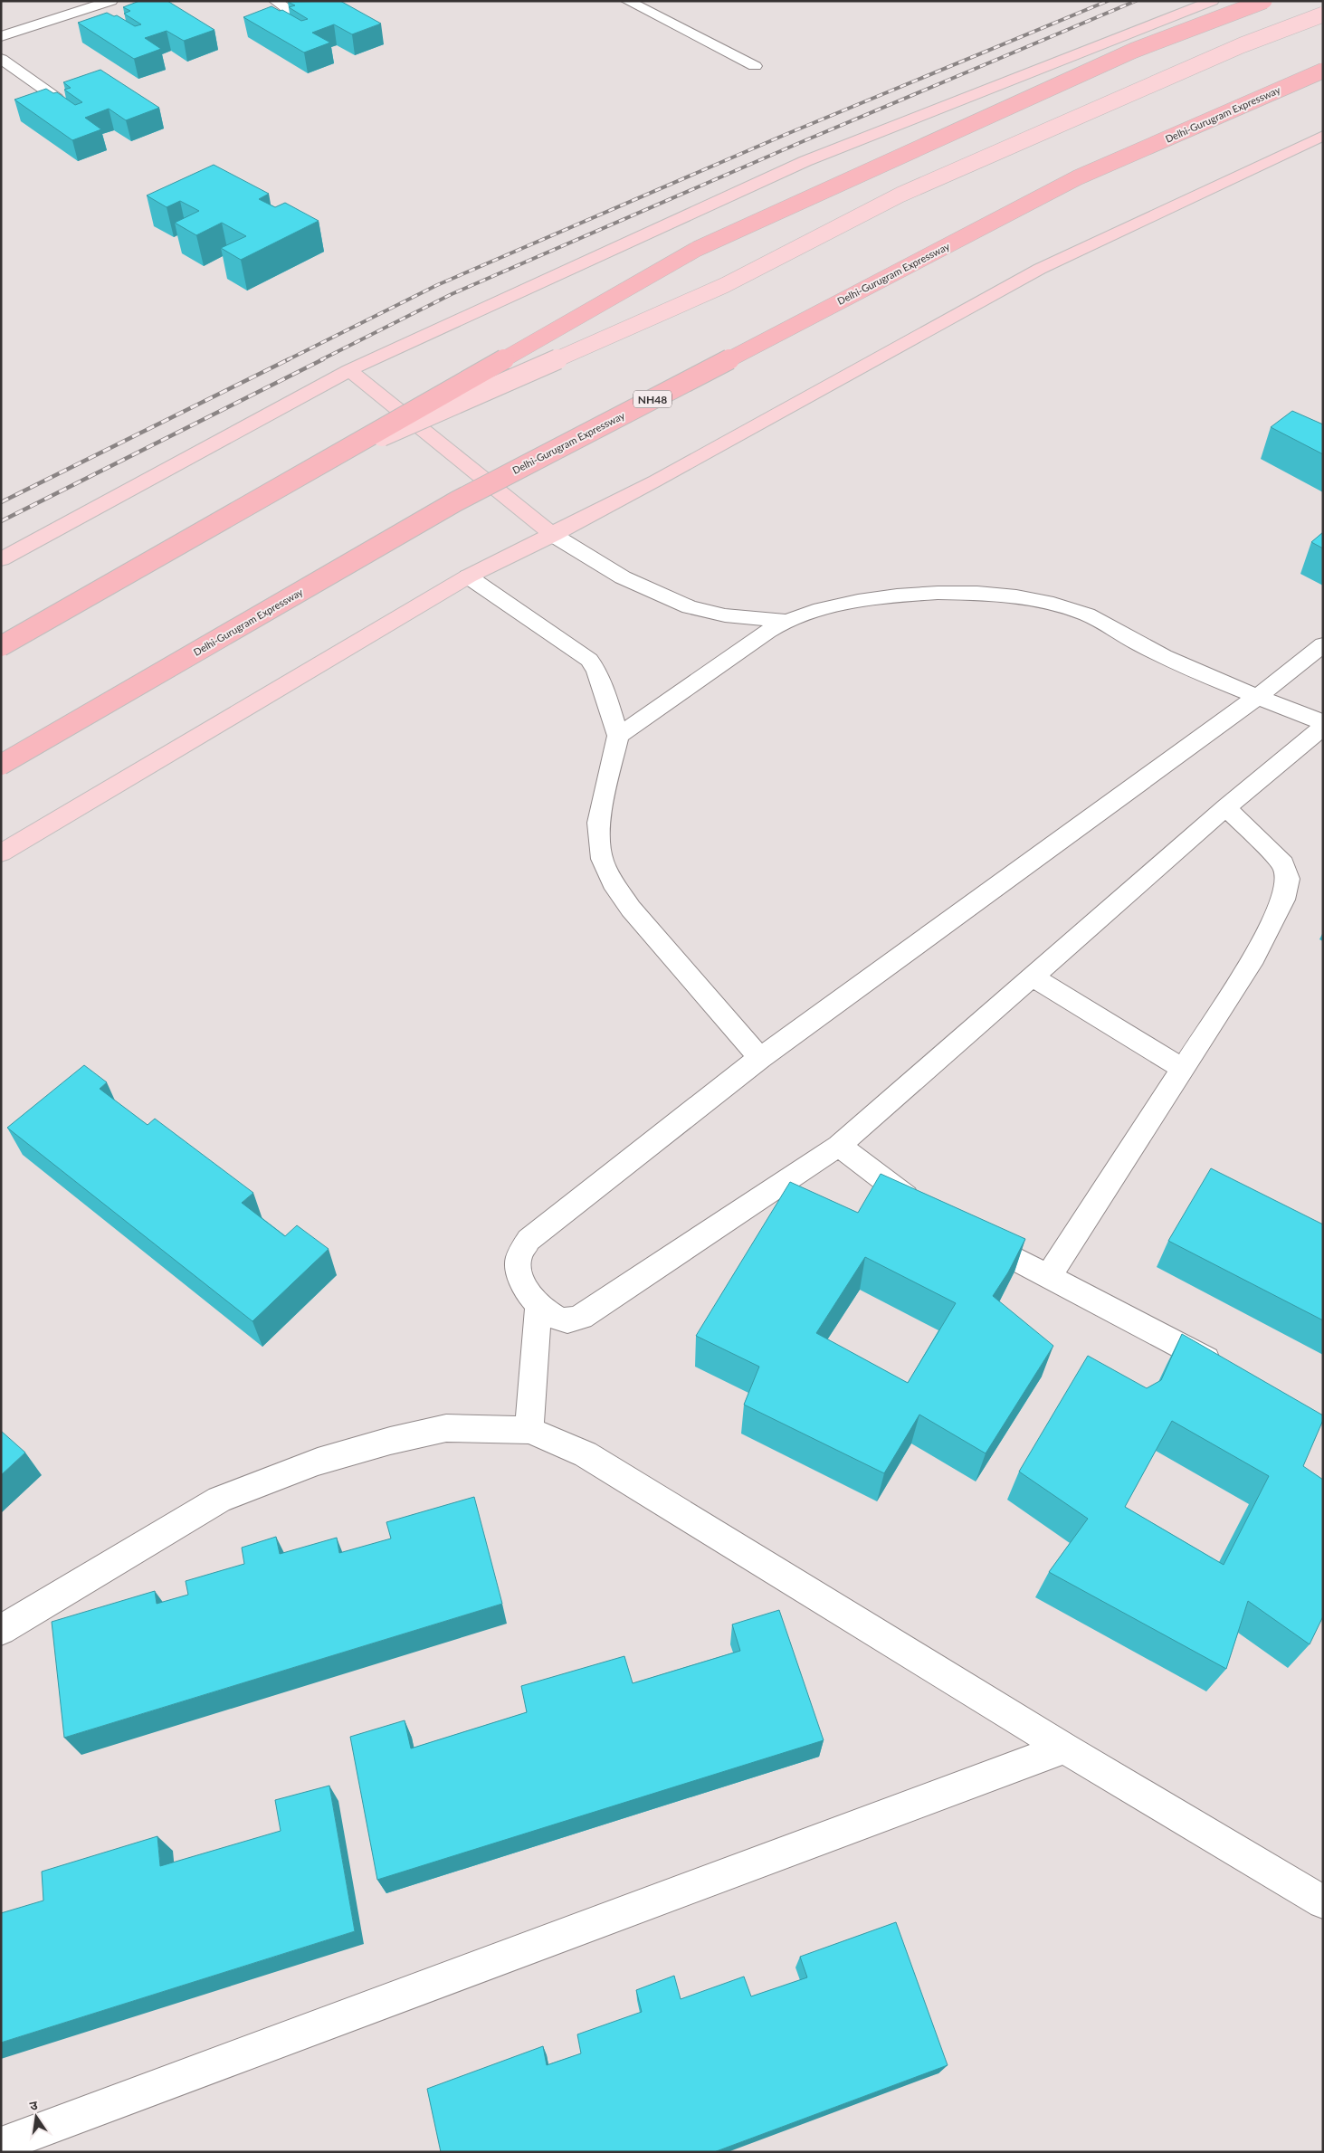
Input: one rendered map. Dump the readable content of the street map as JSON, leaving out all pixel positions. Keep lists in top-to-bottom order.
{
  "streets": {
    "highway": ["Delhi-Gurugram Expressway", "NH48"]
  },
  "north": "top"
}
